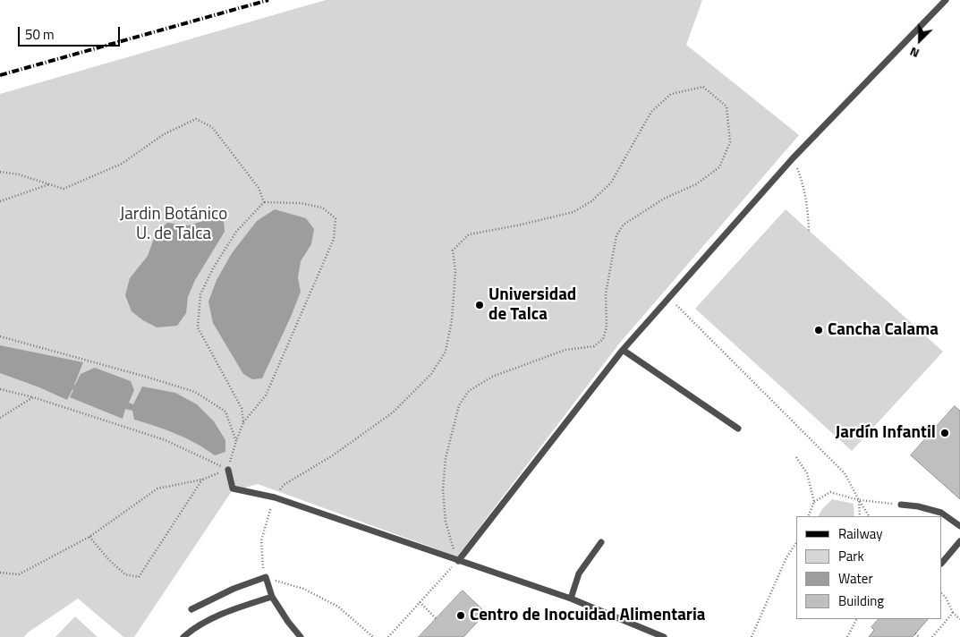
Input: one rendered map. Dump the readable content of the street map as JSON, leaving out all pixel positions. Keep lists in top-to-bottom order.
{
  "parks": ["Jardin Botánico U. de Talca"],
  "places": [
    "Universidad de Talca",
    "Cancha Calama",
    "Jardín Infantil",
    "Centro de Inocuidad Alimentaria"
  ],
  "legend": [
    "Railway",
    "Park",
    "Water",
    "Building"
  ],
  "scale_bar": "50 m",
  "north": "bottom left"
}
